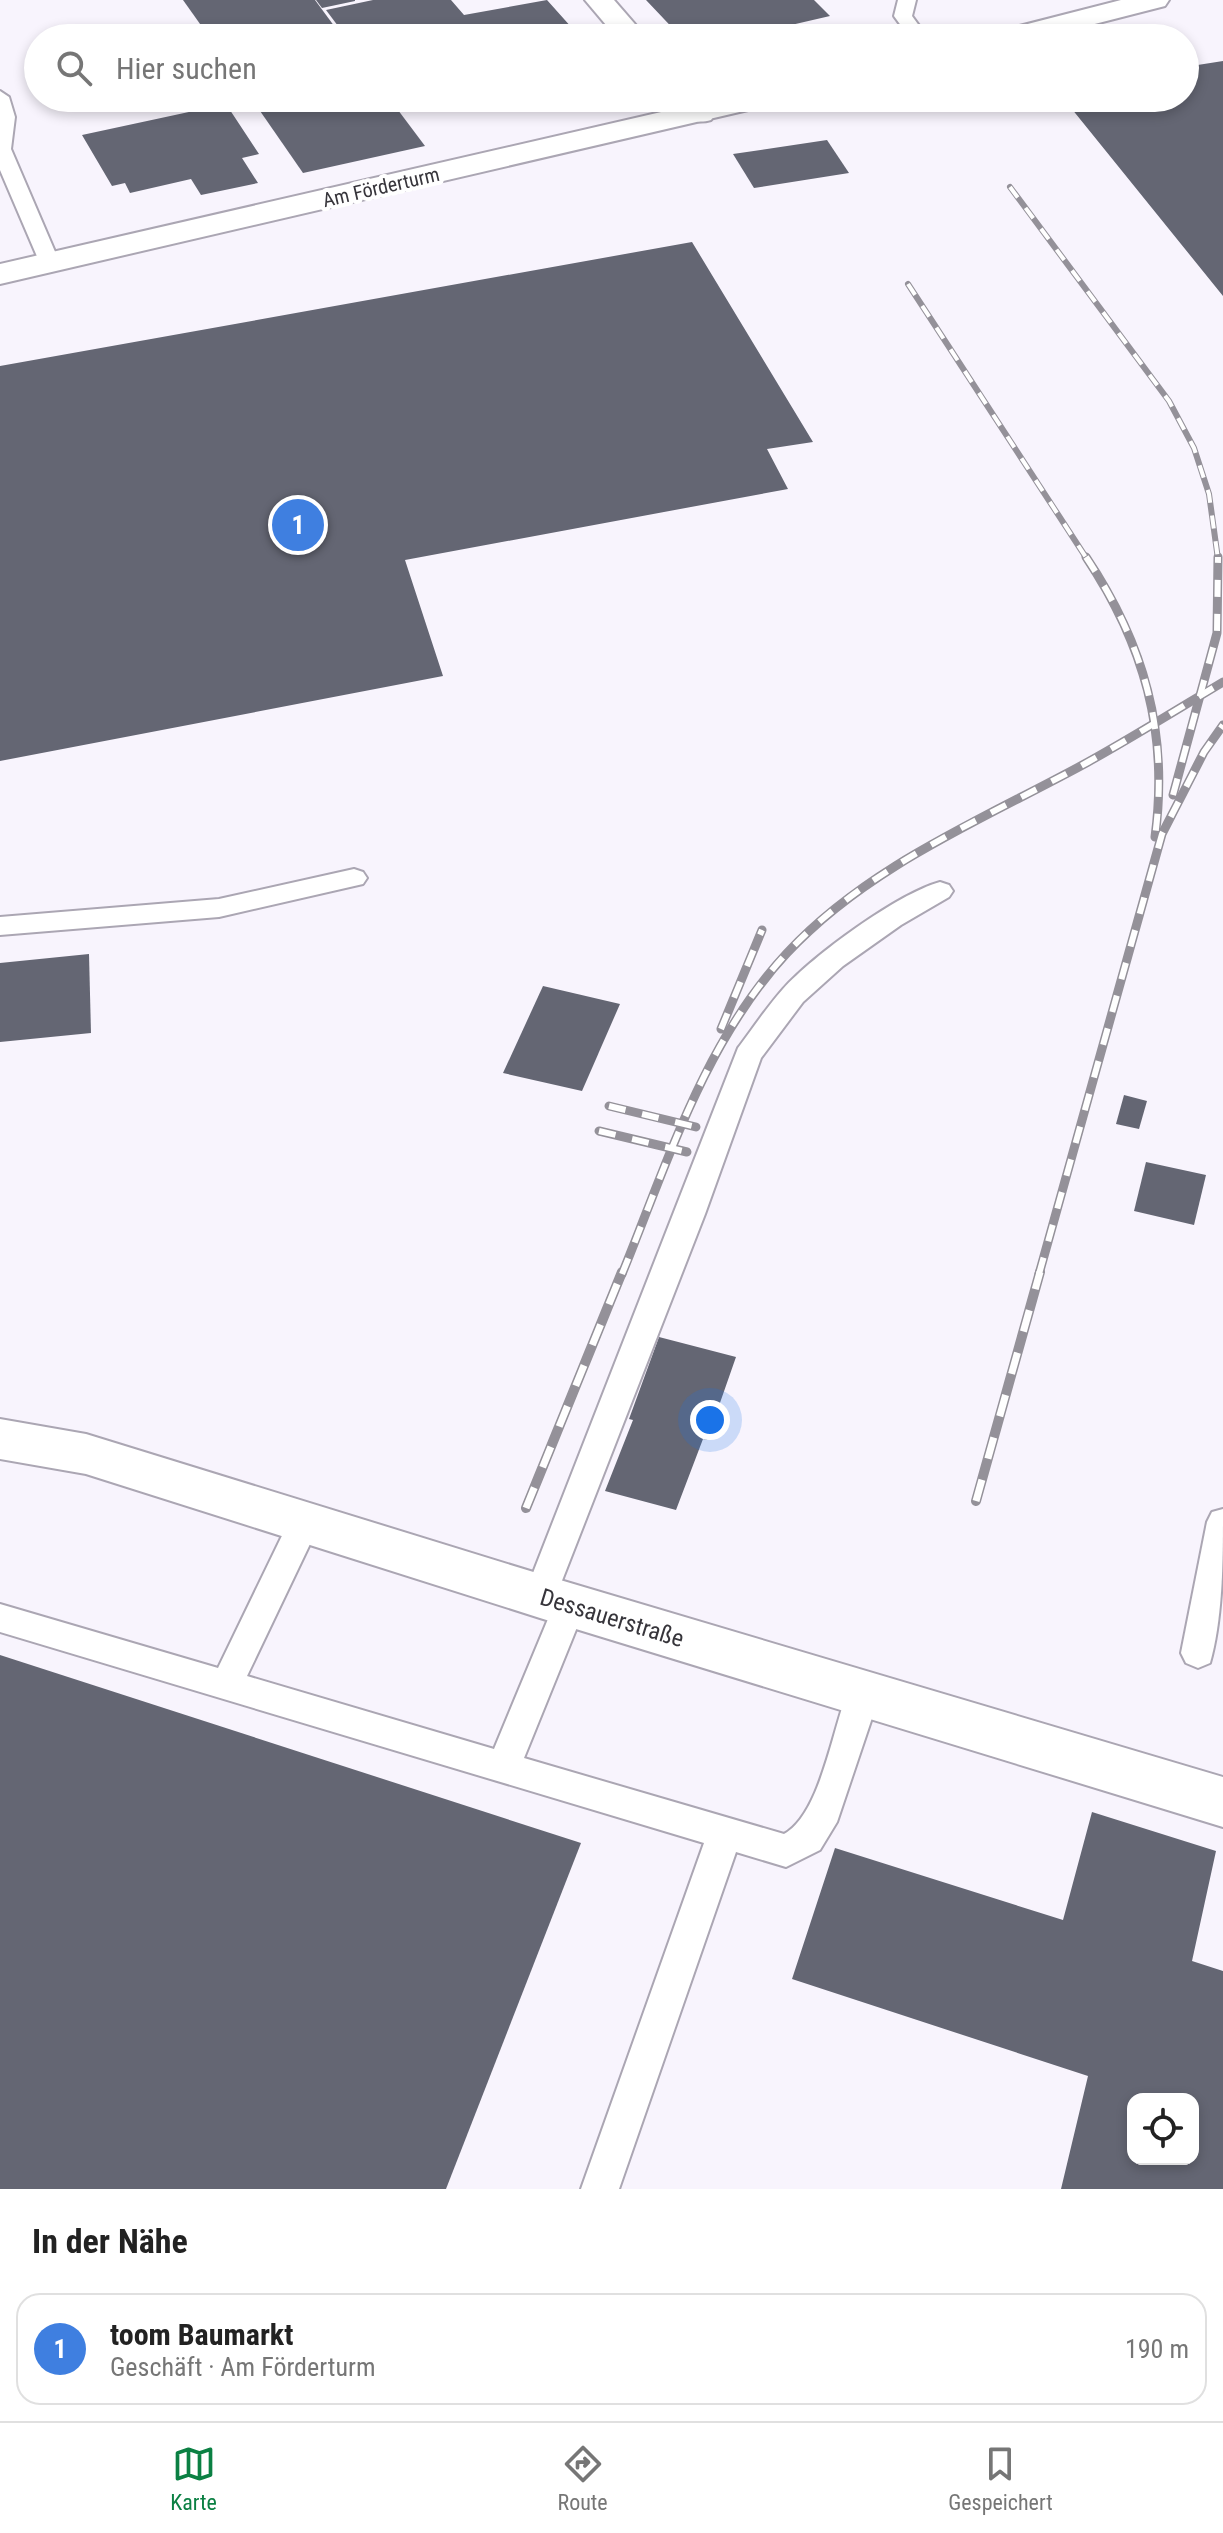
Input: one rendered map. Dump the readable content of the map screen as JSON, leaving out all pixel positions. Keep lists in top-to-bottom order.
{
  "streets": {
    "street": ["Am Förderturm", "Dessauerstraße"]
  },
  "page": {
    "search": "Hier suchen",
    "pins": "1",
    "heading": "In der Nähe",
    "list": [
      {
        "mark": "1",
        "name": "toom Baumarkt",
        "note": "Geschäft · Am Förderturm",
        "value": "190 m"
      }
    ],
    "nav": ["Karte", "Route", "Gespeichert"]
  }
}
